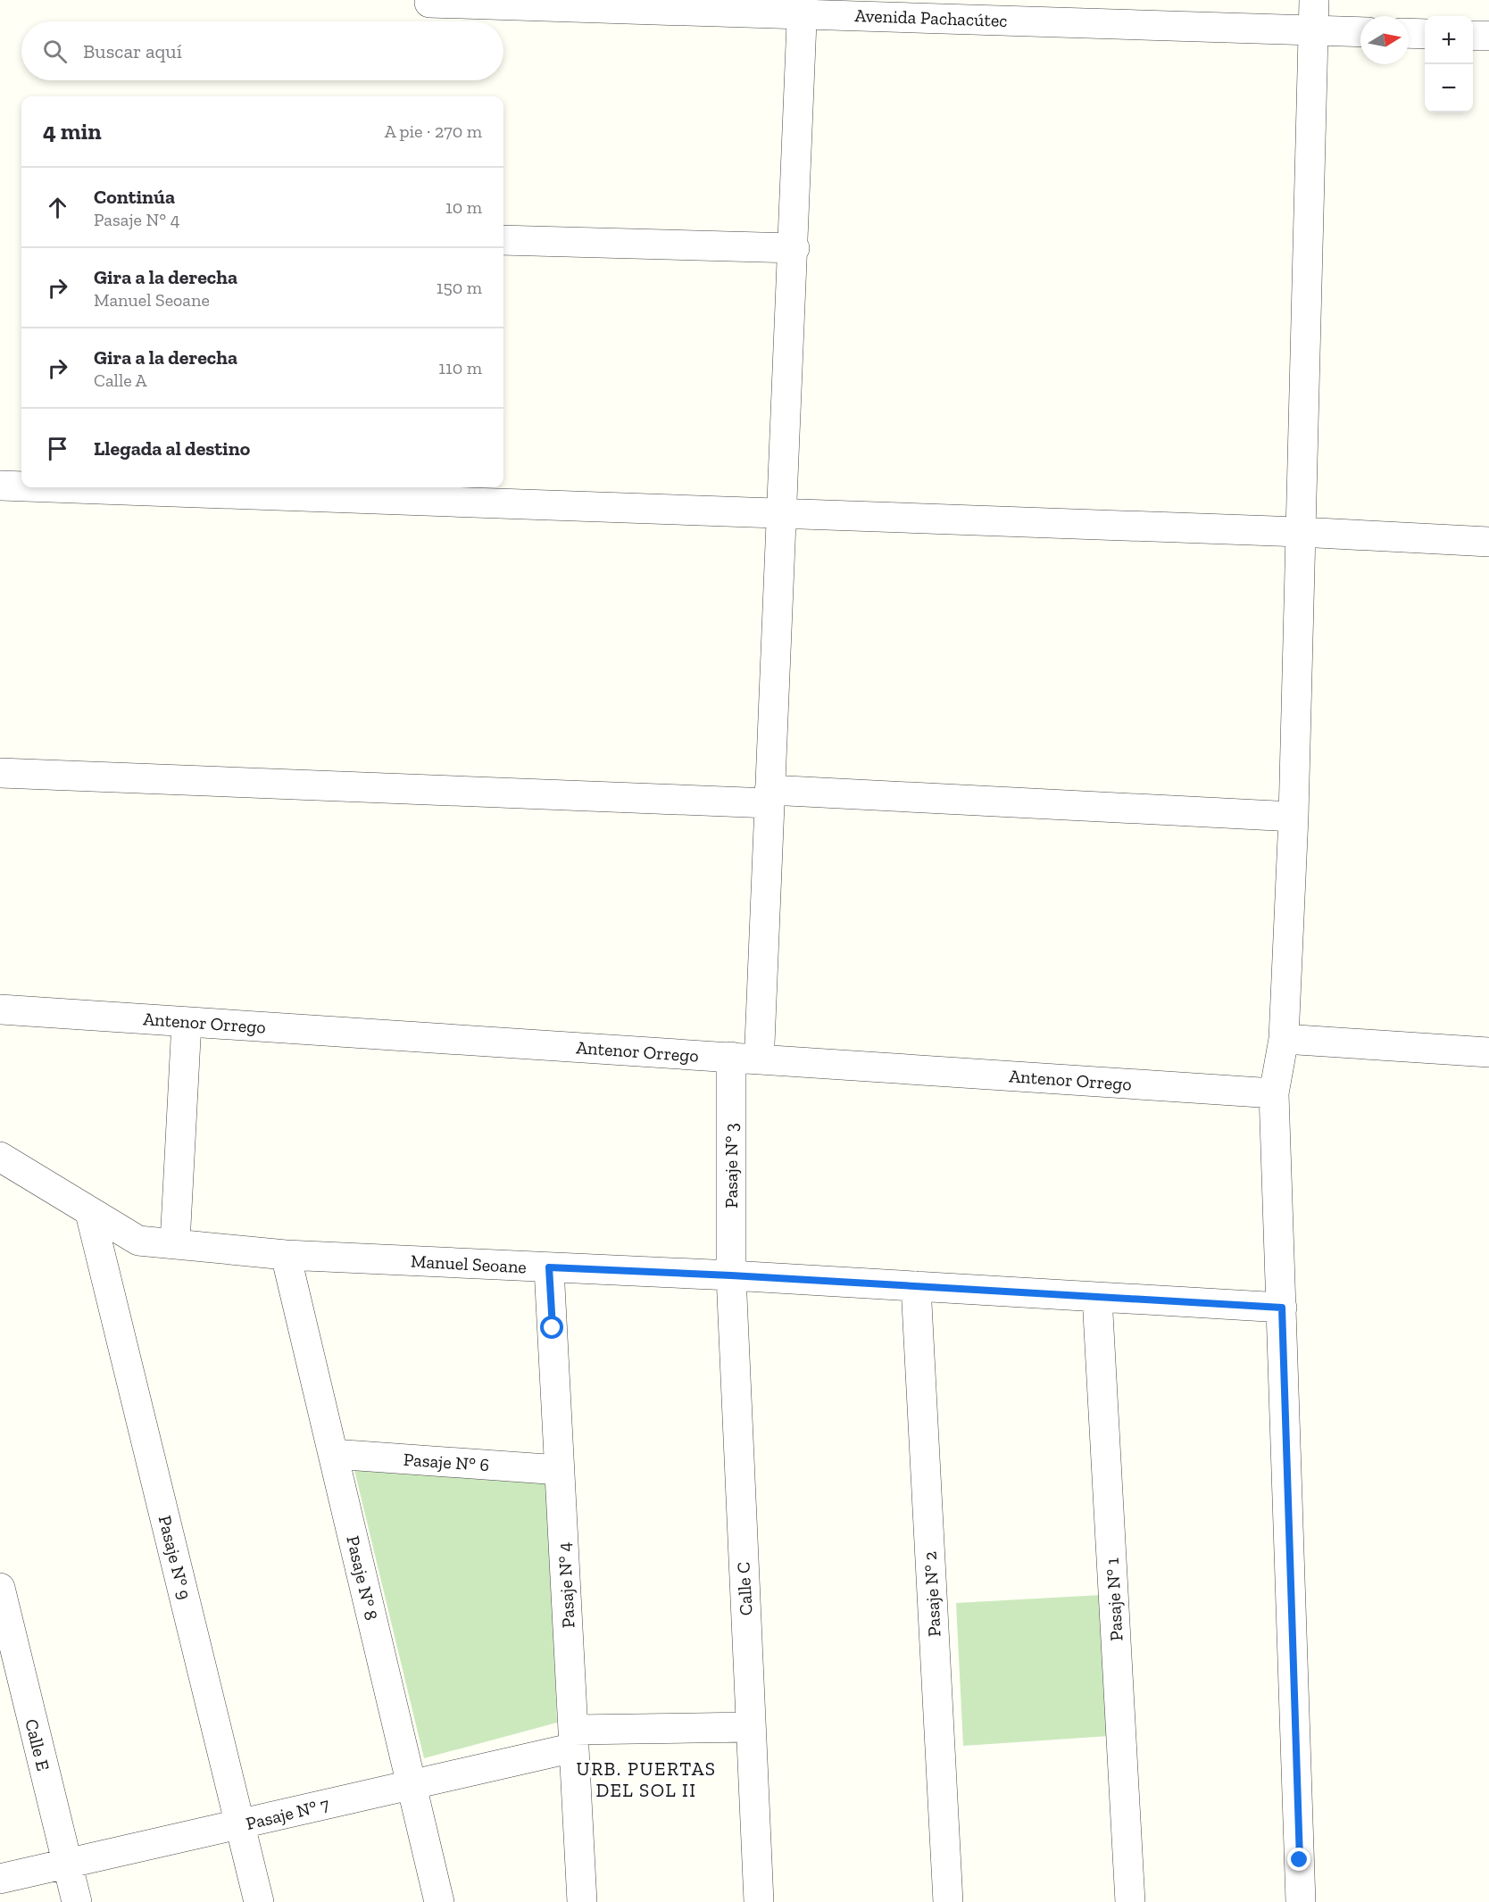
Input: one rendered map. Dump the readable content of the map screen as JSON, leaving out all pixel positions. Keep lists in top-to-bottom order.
{
  "streets": {
    "street": [
      "Avenida Pachacútec",
      "Antenor Orrego",
      "Pasaje N° 3",
      "Manuel Seoane",
      "Pasaje N° 6",
      "Pasaje N° 9",
      "Pasaje N° 8",
      "Pasaje N° 4",
      "Calle C",
      "Pasaje N° 2",
      "Pasaje N° 1",
      "Calle E",
      "Pasaje N° 7"
    ]
  },
  "crossings": [
    ["Antenor Orrego", "Pasaje N° 3"],
    ["Pasaje N° 3", "Manuel Seoane"],
    ["Pasaje N° 3", "Calle C"],
    ["Manuel Seoane", "Pasaje N° 9"],
    ["Manuel Seoane", "Pasaje N° 8"],
    ["Manuel Seoane", "Pasaje N° 4"],
    ["Manuel Seoane", "Calle C"],
    ["Manuel Seoane", "Pasaje N° 2"],
    ["Manuel Seoane", "Pasaje N° 1"],
    ["Pasaje N° 6", "Pasaje N° 8"],
    ["Pasaje N° 6", "Pasaje N° 4"],
    ["Pasaje N° 9", "Pasaje N° 7"],
    ["Pasaje N° 8", "Pasaje N° 7"],
    ["Pasaje N° 4", "Pasaje N° 7"],
    ["Calle C", "Pasaje N° 7"],
    ["Calle E", "Pasaje N° 7"]
  ],
  "districts": ["URB. PUERTAS DEL SOL II"],
  "north": "right",
  "page": {
    "map_buttons": ["+", "−"],
    "search": "Buscar aquí",
    "heading": ["4 min", "A pie · 270 m"],
    "list": [
      ["Continúa", "Pasaje N° 4", "10 m"],
      ["Gira a la derecha", "Manuel Seoane", "150 m"],
      ["Gira a la derecha", "Calle A", "110 m"],
      "Llegada al destino"
    ]
  }
}
